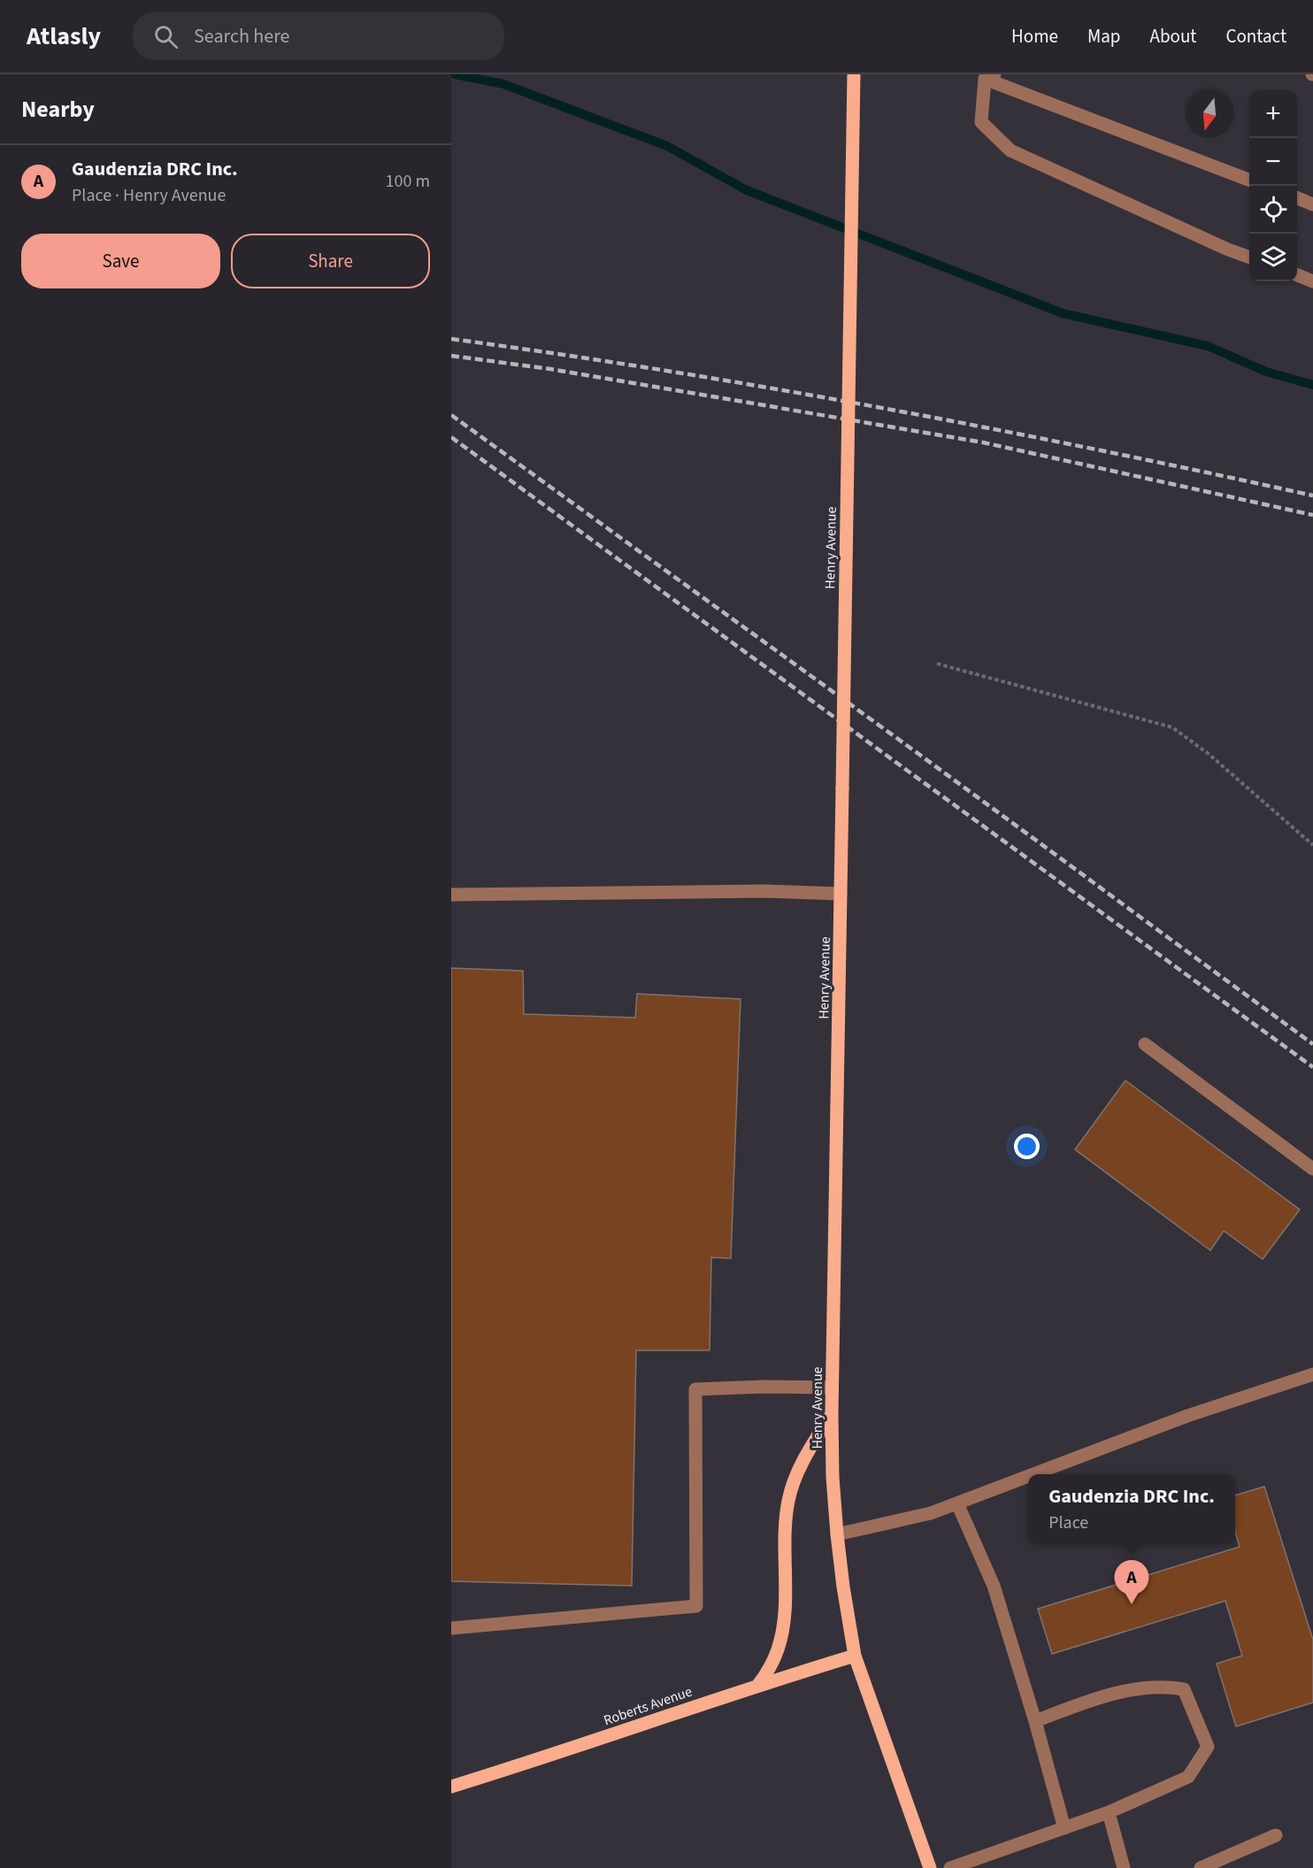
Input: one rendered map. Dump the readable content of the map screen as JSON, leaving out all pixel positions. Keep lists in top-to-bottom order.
{
  "streets": {
    "main road": ["Henry Avenue", "Roberts Avenue"]
  },
  "crossings": [
    ["Henry Avenue", "Roberts Avenue"]
  ],
  "north": "bottom",
  "page": {
    "header": "Atlasly",
    "search": "Search here",
    "nav": [
      "Home",
      "Map",
      "About",
      "Contact"
    ],
    "heading": "Nearby",
    "map_buttons": ["+", "−"],
    "list": [
      {
        "mark": "A",
        "name": "Gaudenzia DRC Inc.",
        "note": "Place · Henry Avenue",
        "value": "100 m"
      }
    ],
    "buttons": ["Save", "Share"],
    "popup": ["Gaudenzia DRC Inc.", "Place"],
    "pins": "A"
  }
}
